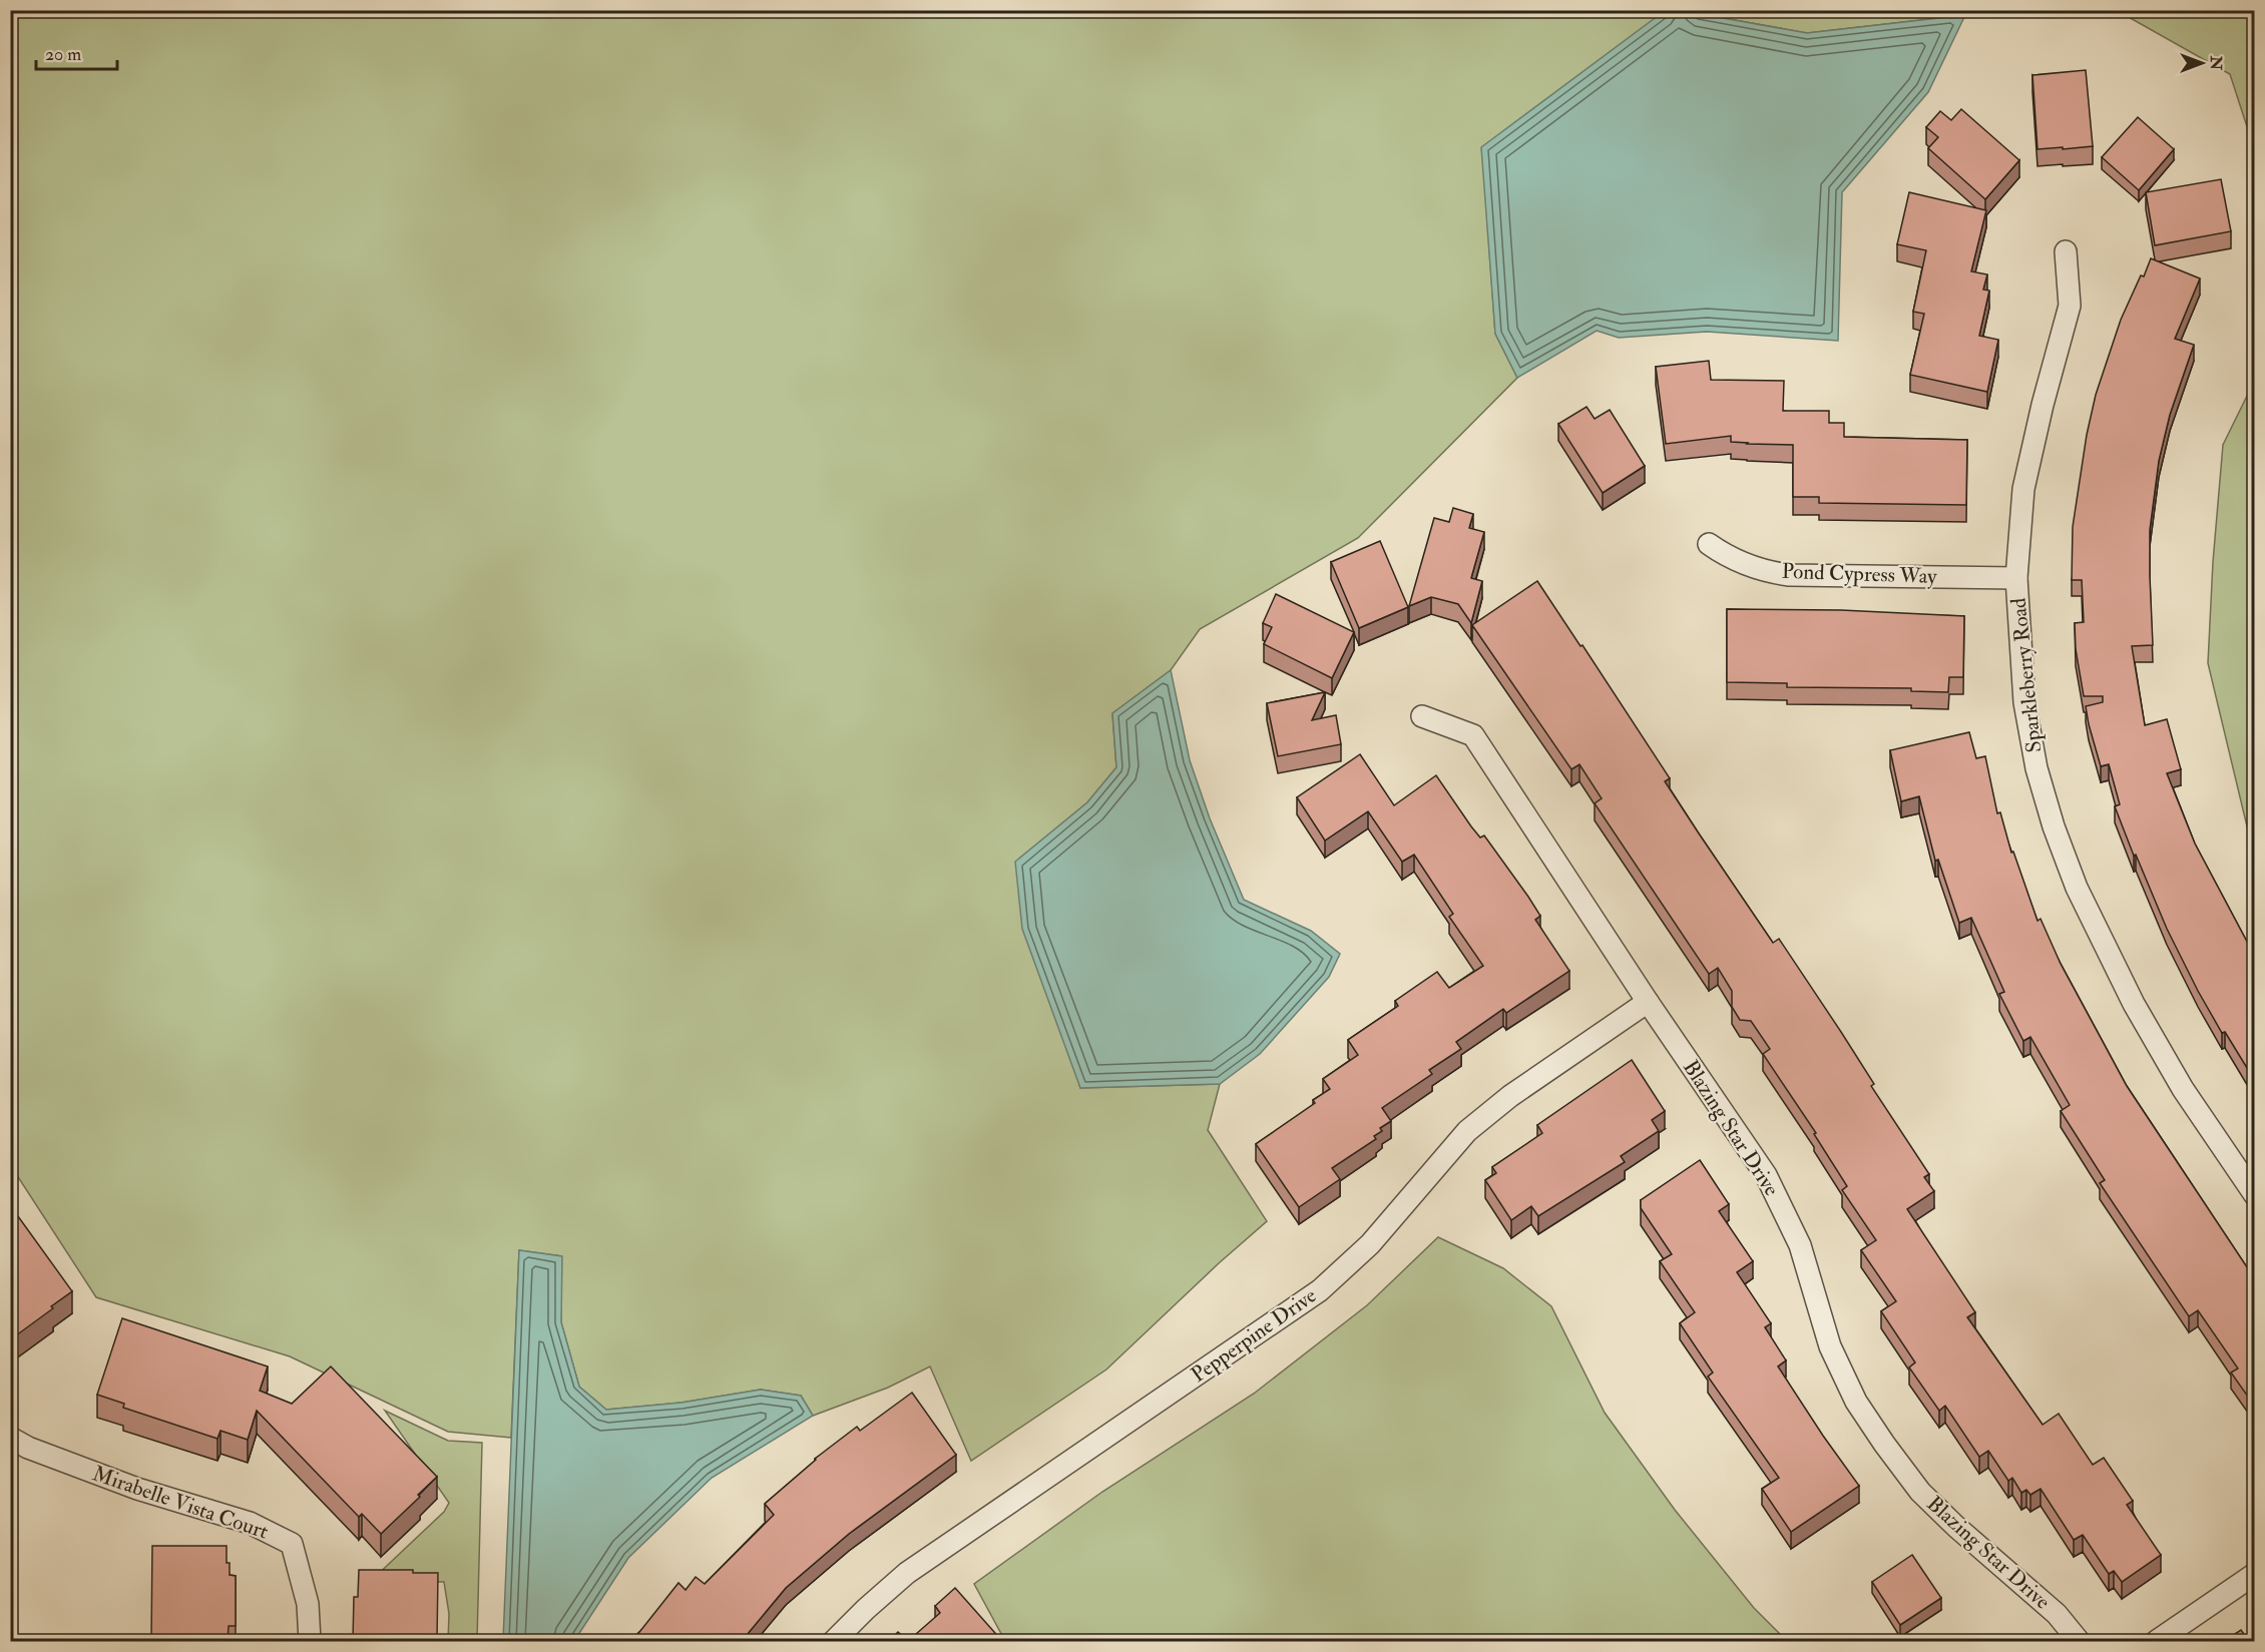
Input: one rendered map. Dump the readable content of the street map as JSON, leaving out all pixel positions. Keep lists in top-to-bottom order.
{
  "streets": {
    "street": [
      "Pond Cypress Way",
      "Sparkleberry Road",
      "Blazing Star Drive",
      "Pepperpine Drive",
      "Mirabelle Vista Court"
    ]
  },
  "crossings": [
    ["Pond Cypress Way", "Sparkleberry Road"],
    ["Blazing Star Drive", "Pepperpine Drive"]
  ],
  "scale_bar": "20 m",
  "north": "right"
}
